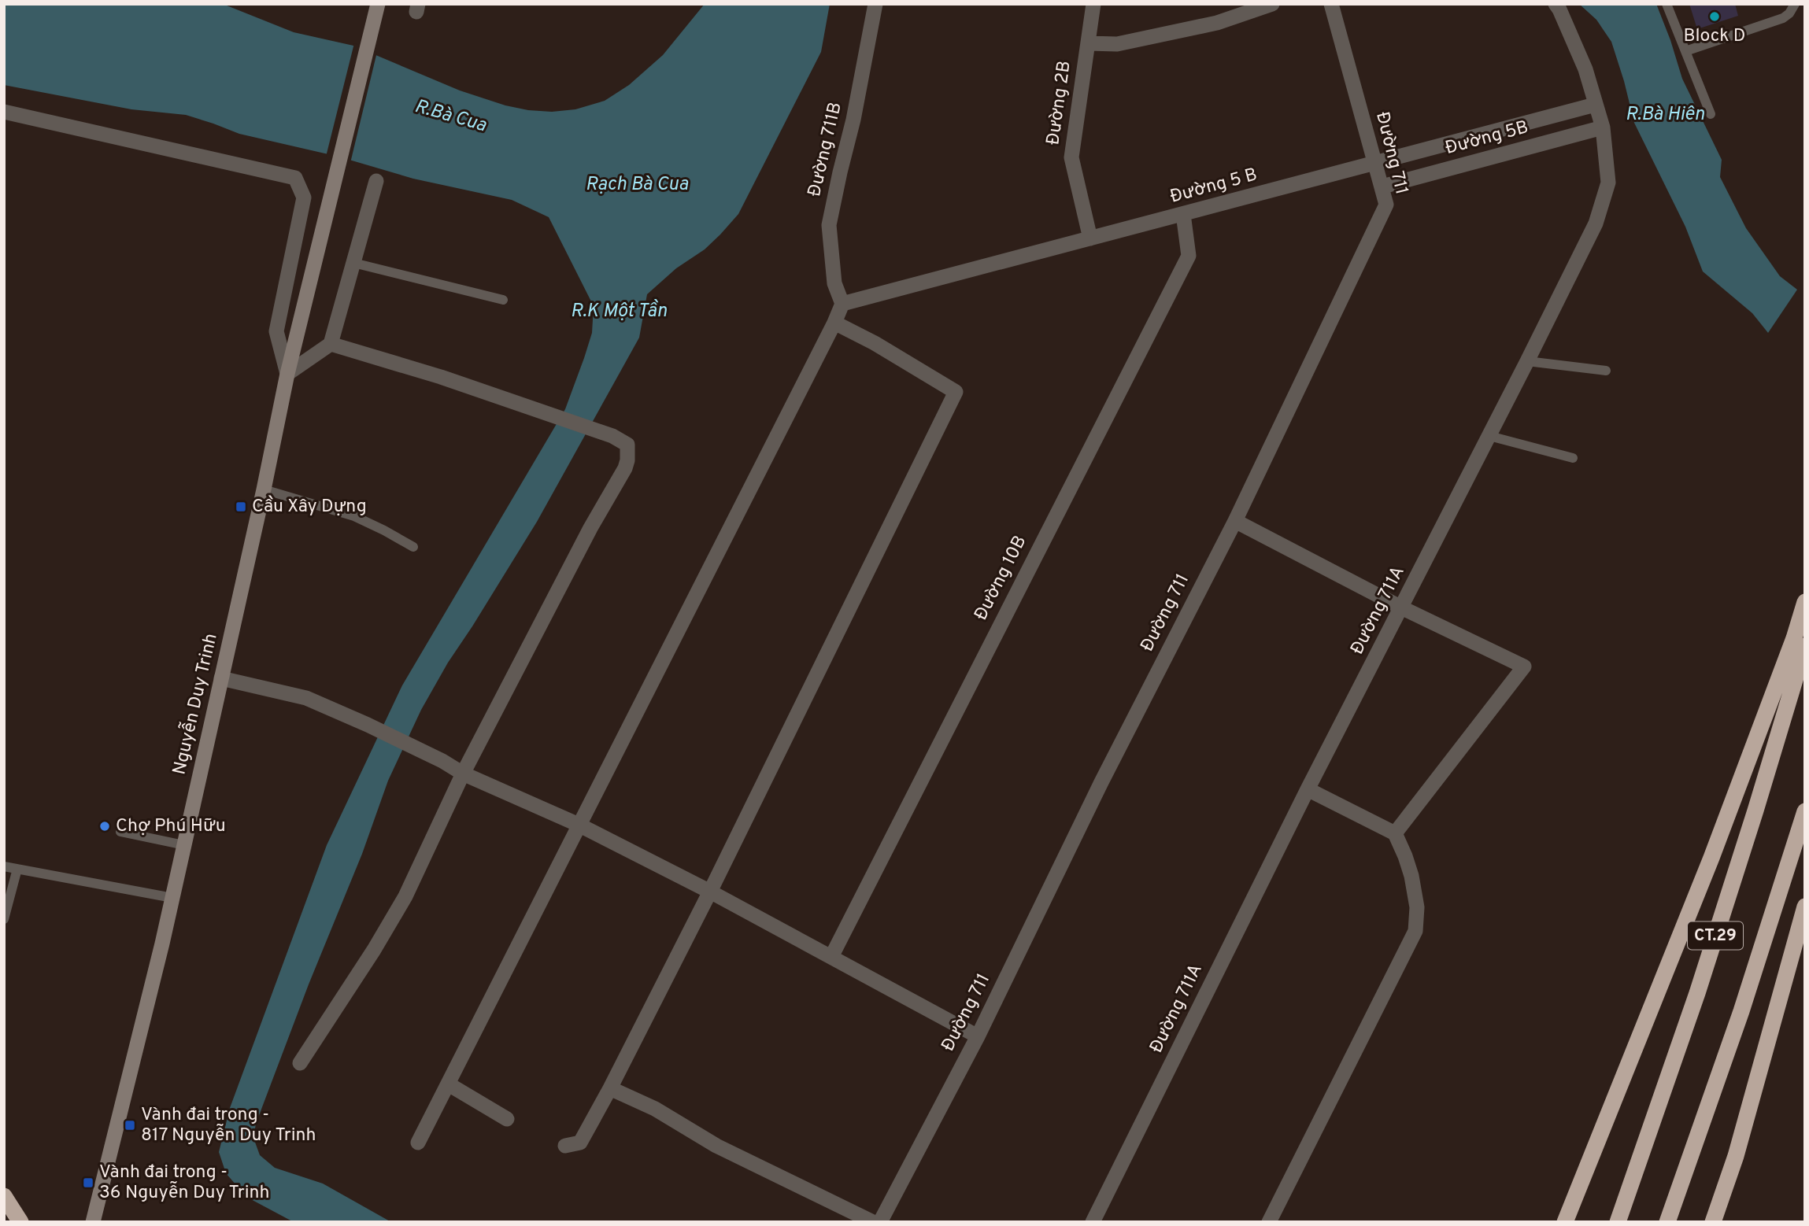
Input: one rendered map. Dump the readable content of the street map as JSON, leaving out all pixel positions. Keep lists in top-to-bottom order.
{
  "streets": {
    "highway": ["CT.29"],
    "main road": ["Nguyễn Duy Trinh"],
    "street": [
      "Đường 2B",
      "Đường 5B",
      "Đường 711B",
      "Đường 711",
      "Đường 5 B",
      "Đường 10B",
      "Đường 711A"
    ]
  },
  "crossings": [
    ["Đường 2B", "Đường 5 B"],
    ["Đường 5B", "Đường 711"],
    ["Đường 5B", "Đường 711A"],
    ["Đường 711B", "Đường 5 B"],
    ["Đường 711", "Đường 5 B"],
    ["Đường 5 B", "Đường 10B"],
    ["Đường 5 B", "Đường 711A"]
  ],
  "water": [
    "R.Bà Hiên",
    "R.Bà Cua",
    "Rạch Bà Cua",
    "R.K Một Tần"
  ],
  "places": {
    "other": ["Block D", "Chợ Phú Hữu"],
    "transit": ["Cầu Xây Dựng", "Vành đai trong - 817 Nguyễn Duy Trinh", "Vành đai trong - 36 Nguyễn Duy Trinh"]
  }
}
